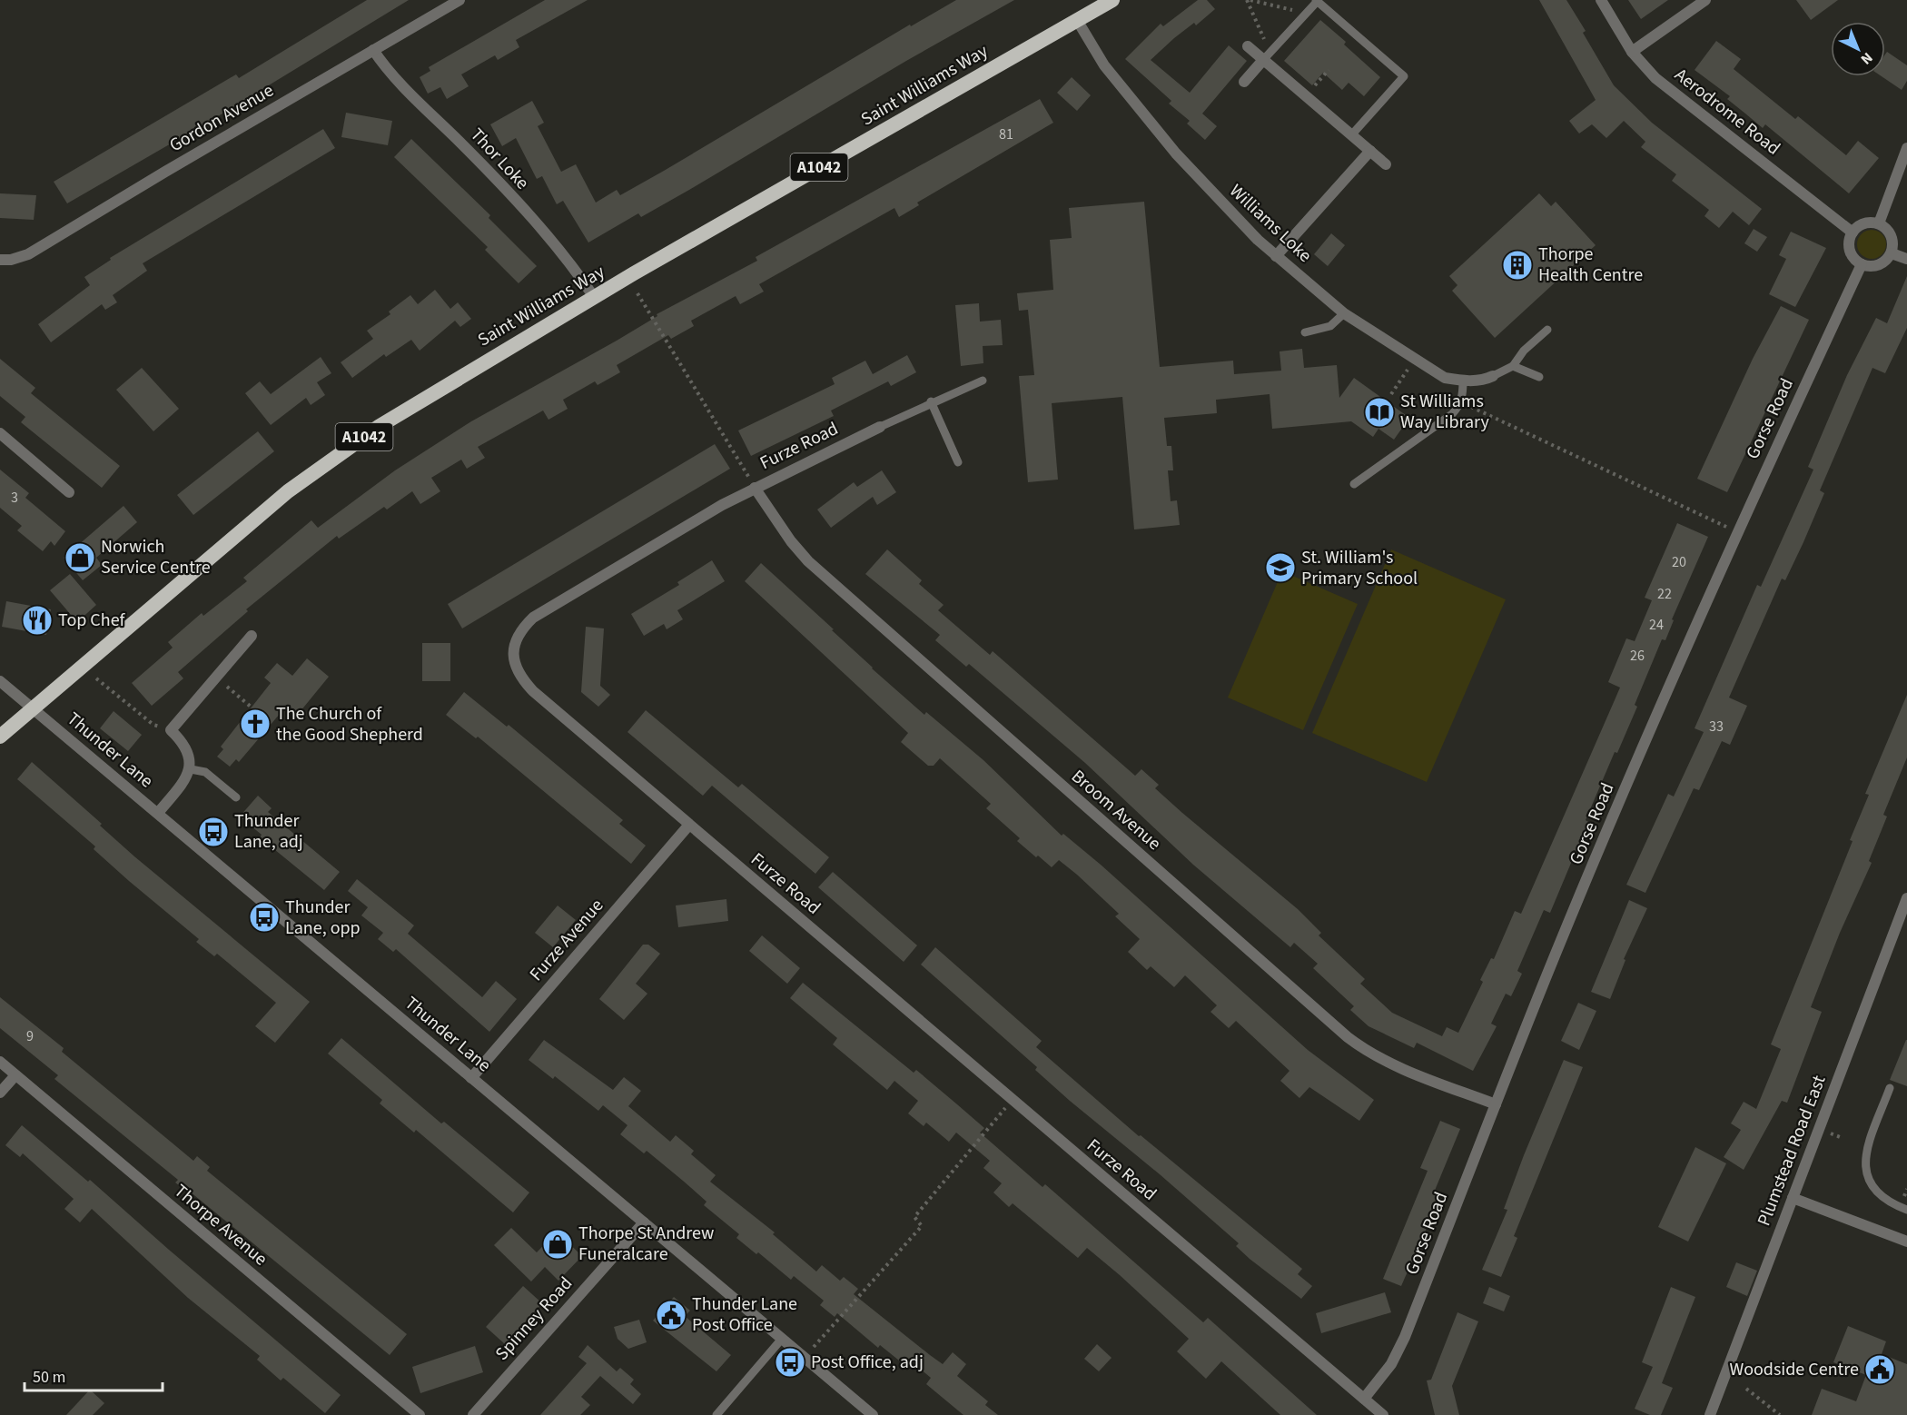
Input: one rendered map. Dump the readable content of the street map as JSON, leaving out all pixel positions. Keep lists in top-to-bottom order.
{
  "streets": {
    "highway": ["Saint Williams Way", "A1042"],
    "street": [
      "Aerodrome Road",
      "Gordon Avenue",
      "Thor Loke",
      "Williams Loke",
      "Gorse Road",
      "Furze Road",
      "Thunder Lane",
      "Broom Avenue",
      "Furze Avenue",
      "Plumstead Road East",
      "Thorpe Avenue",
      "Spinney Road"
    ]
  },
  "crossings": [
    ["Saint Williams Way", "Thor Loke"],
    ["Saint Williams Way", "A1042"],
    ["Saint Williams Way", "Williams Loke"],
    ["Saint Williams Way", "Thunder Lane"],
    ["Aerodrome Road", "Gorse Road"],
    ["Gordon Avenue", "Thor Loke"],
    ["A1042", "Thunder Lane"],
    ["Gorse Road", "Furze Road"],
    ["Gorse Road", "Broom Avenue"],
    ["Furze Road", "Broom Avenue"],
    ["Furze Road", "Furze Avenue"],
    ["Thunder Lane", "Furze Avenue"],
    ["Thunder Lane", "Spinney Road"]
  ],
  "places": {
    "building": ["Thorpe Health Centre"],
    "library": ["St Williams Way Library"],
    "shop": ["Norwich Service Centre", "Thorpe St Andrew Funeralcare"],
    "school or university": ["St. William's Primary School"],
    "restaurant": ["Top Chef"],
    "church": ["The Church of the Good Shepherd"],
    "bus stop": ["Thunder Lane, adj", "Thunder Lane, opp", "Post Office, adj"],
    "public building": ["Thunder Lane Post Office", "Woodside Centre"]
  },
  "house_numbers": [
    "81",
    "3",
    "20",
    "22",
    "24",
    "26",
    "33",
    "9"
  ],
  "scale_bar": "50 m",
  "north": "bottom right"
}
